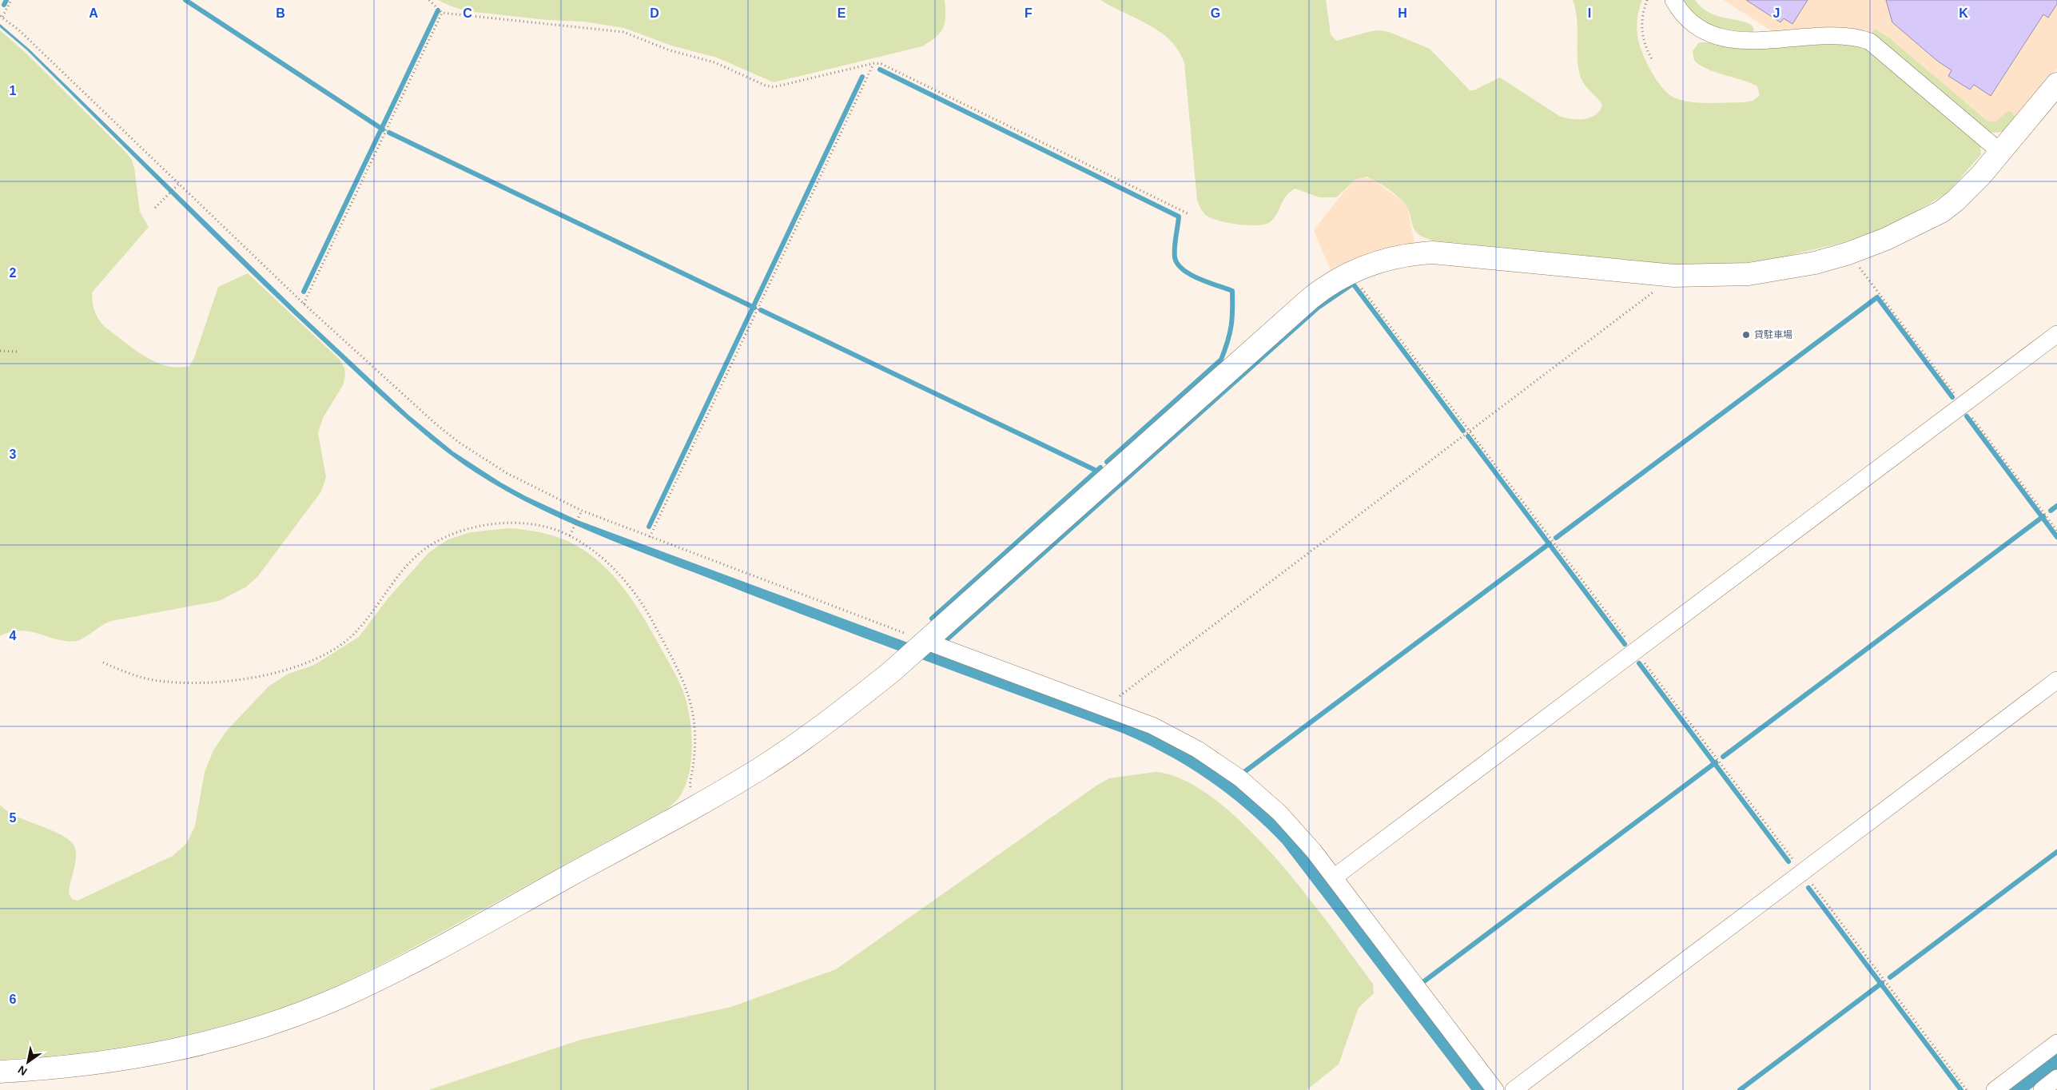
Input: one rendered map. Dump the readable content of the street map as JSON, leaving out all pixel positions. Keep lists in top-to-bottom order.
{
  "places": ["貸駐車場"],
  "north": "bottom left",
  "grid": {
    "columns": [
      "A",
      "B",
      "C",
      "D",
      "E",
      "F",
      "G",
      "H",
      "I",
      "J",
      "K"
    ],
    "rows": [
      "1",
      "2",
      "3",
      "4",
      "5",
      "6"
    ]
  }
}
